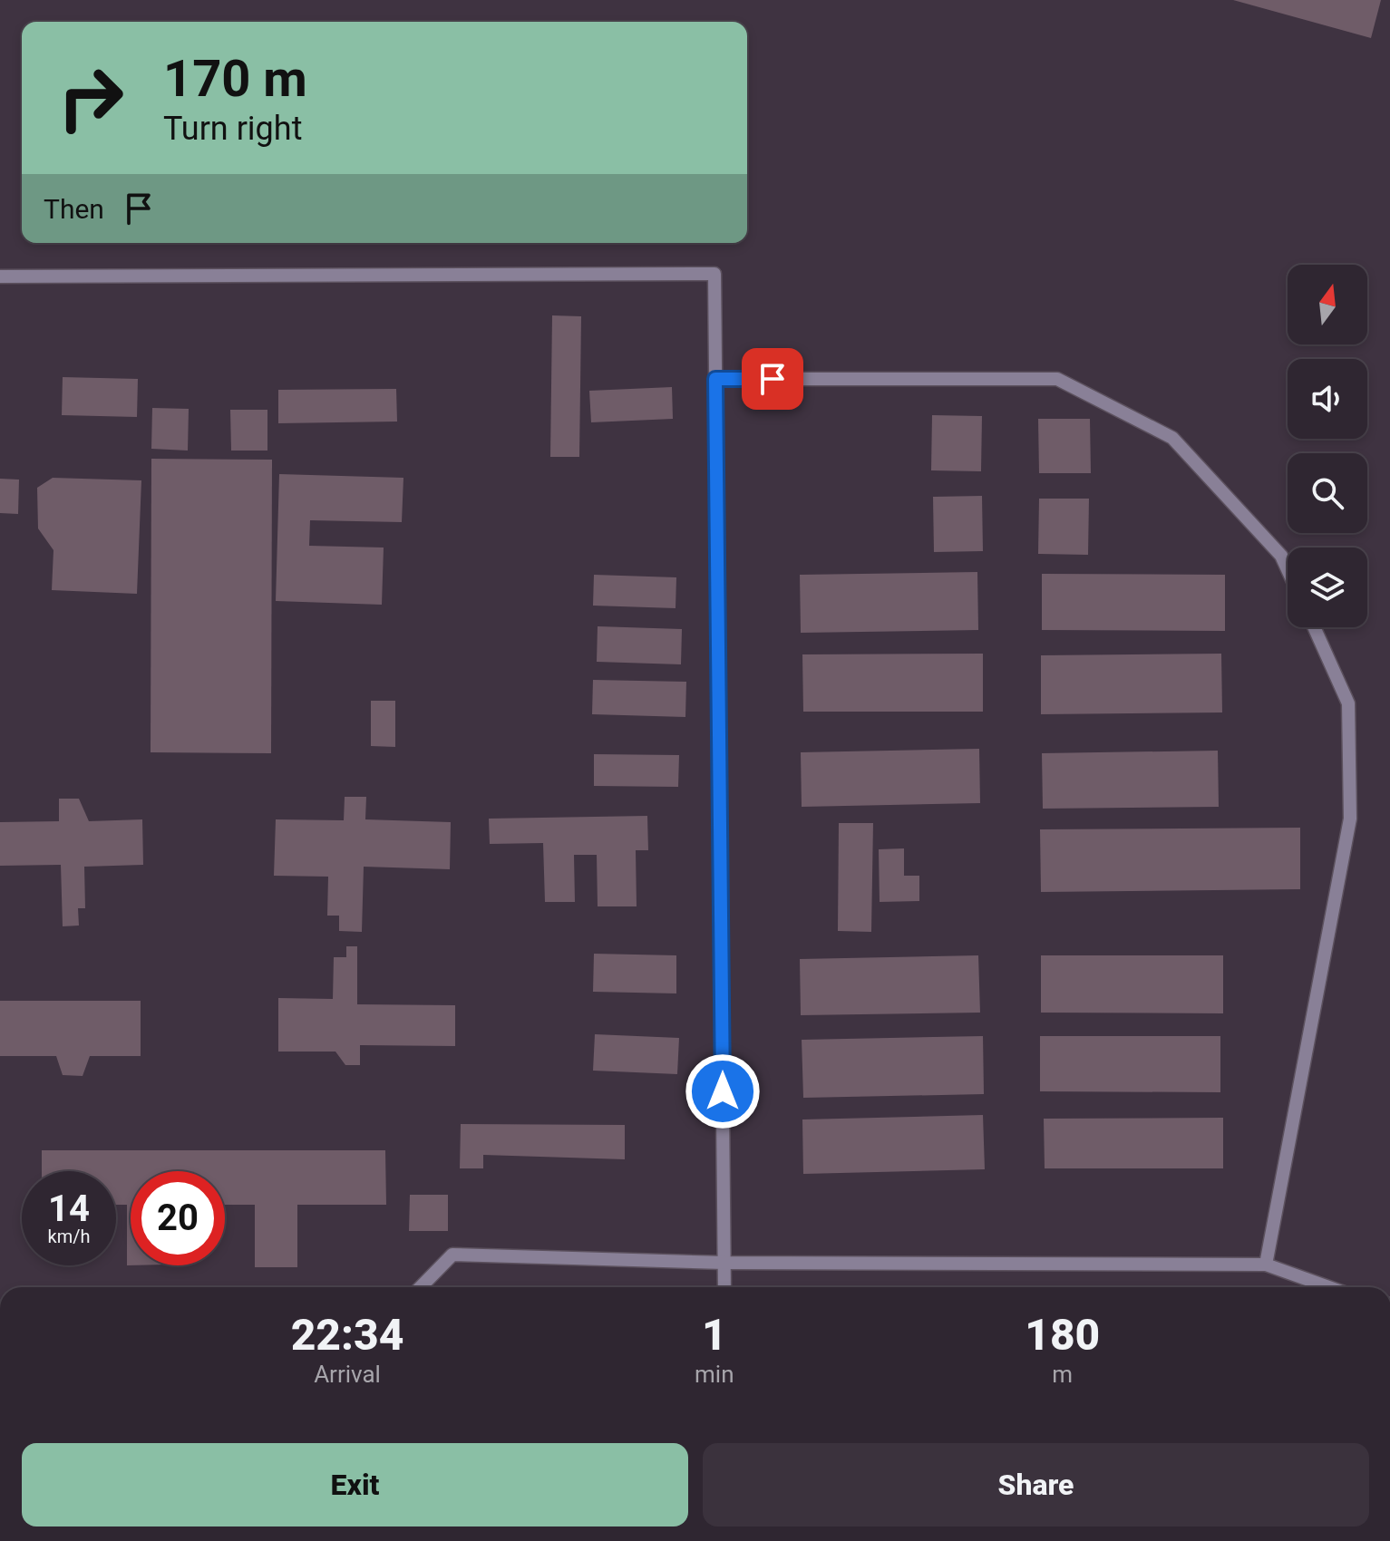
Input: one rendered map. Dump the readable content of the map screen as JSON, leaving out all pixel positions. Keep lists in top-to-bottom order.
{
  "north": "top",
  "page": {
    "turn": ["170 m", "Turn right"],
    "then": "Then",
    "speed": "14 km/h",
    "limit": "20",
    "eta": [
      "22:34",
      "Arrival",
      "1",
      "min",
      "180",
      "m"
    ],
    "buttons": ["Exit", "Share"]
  }
}
